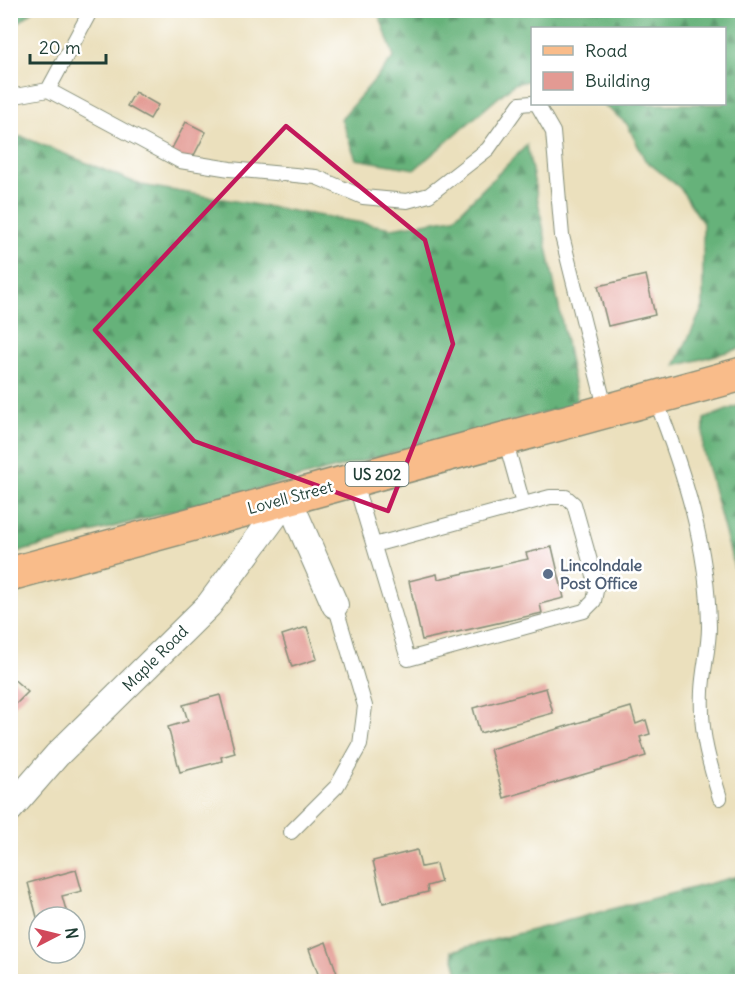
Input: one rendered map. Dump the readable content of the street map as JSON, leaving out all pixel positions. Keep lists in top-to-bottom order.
{
  "streets": {
    "main road": ["US 202", "Lovell Street"],
    "street": ["Maple Road"]
  },
  "crossings": [
    ["Lovell Street", "Maple Road"]
  ],
  "places": ["Lincolndale Post Office"],
  "legend": ["Road", "Building"],
  "scale_bar": "20 m",
  "north": "right"
}
